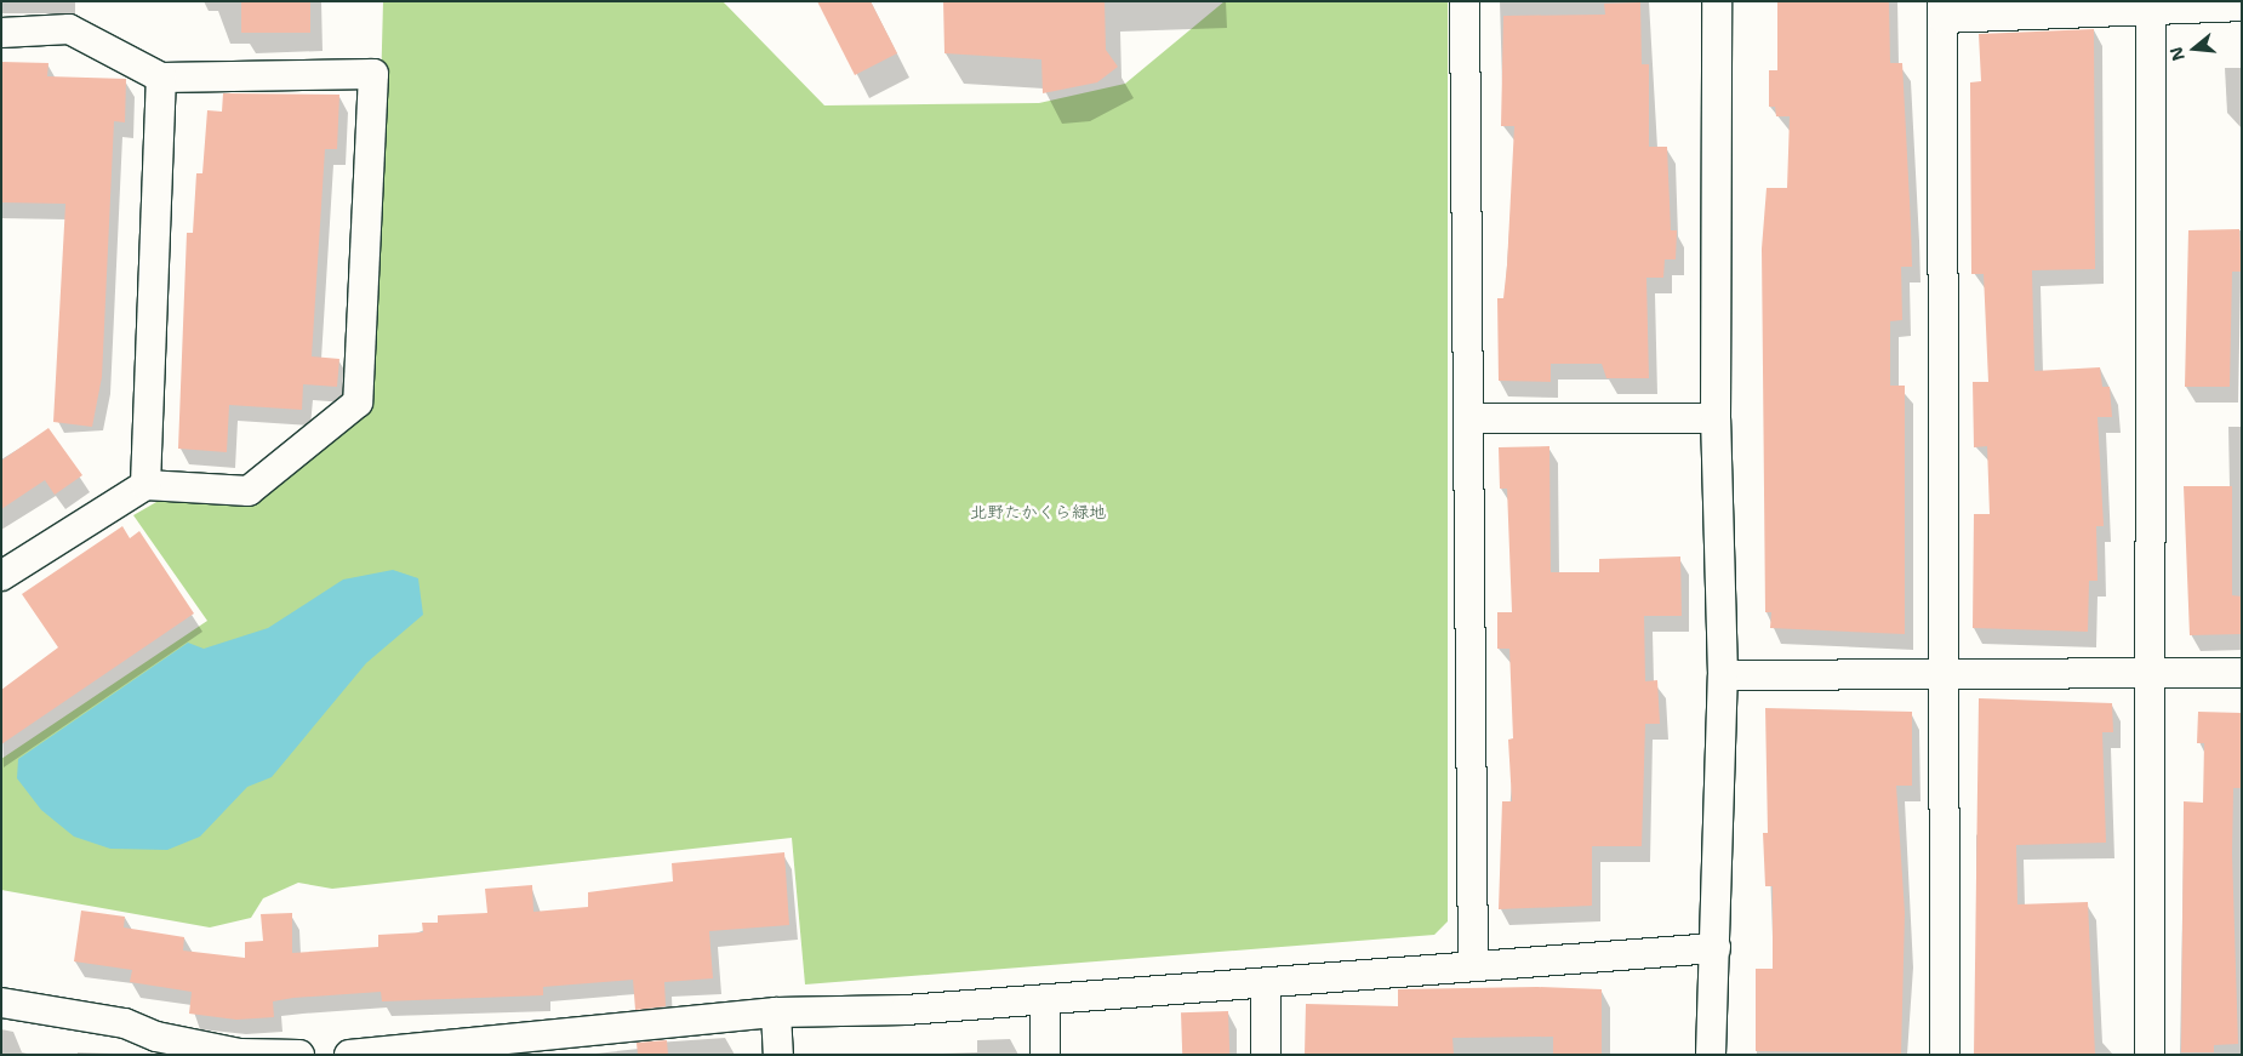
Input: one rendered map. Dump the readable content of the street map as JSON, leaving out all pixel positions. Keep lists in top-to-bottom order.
{
  "parks": ["北野たかくら緑地"],
  "north": "left"
}
